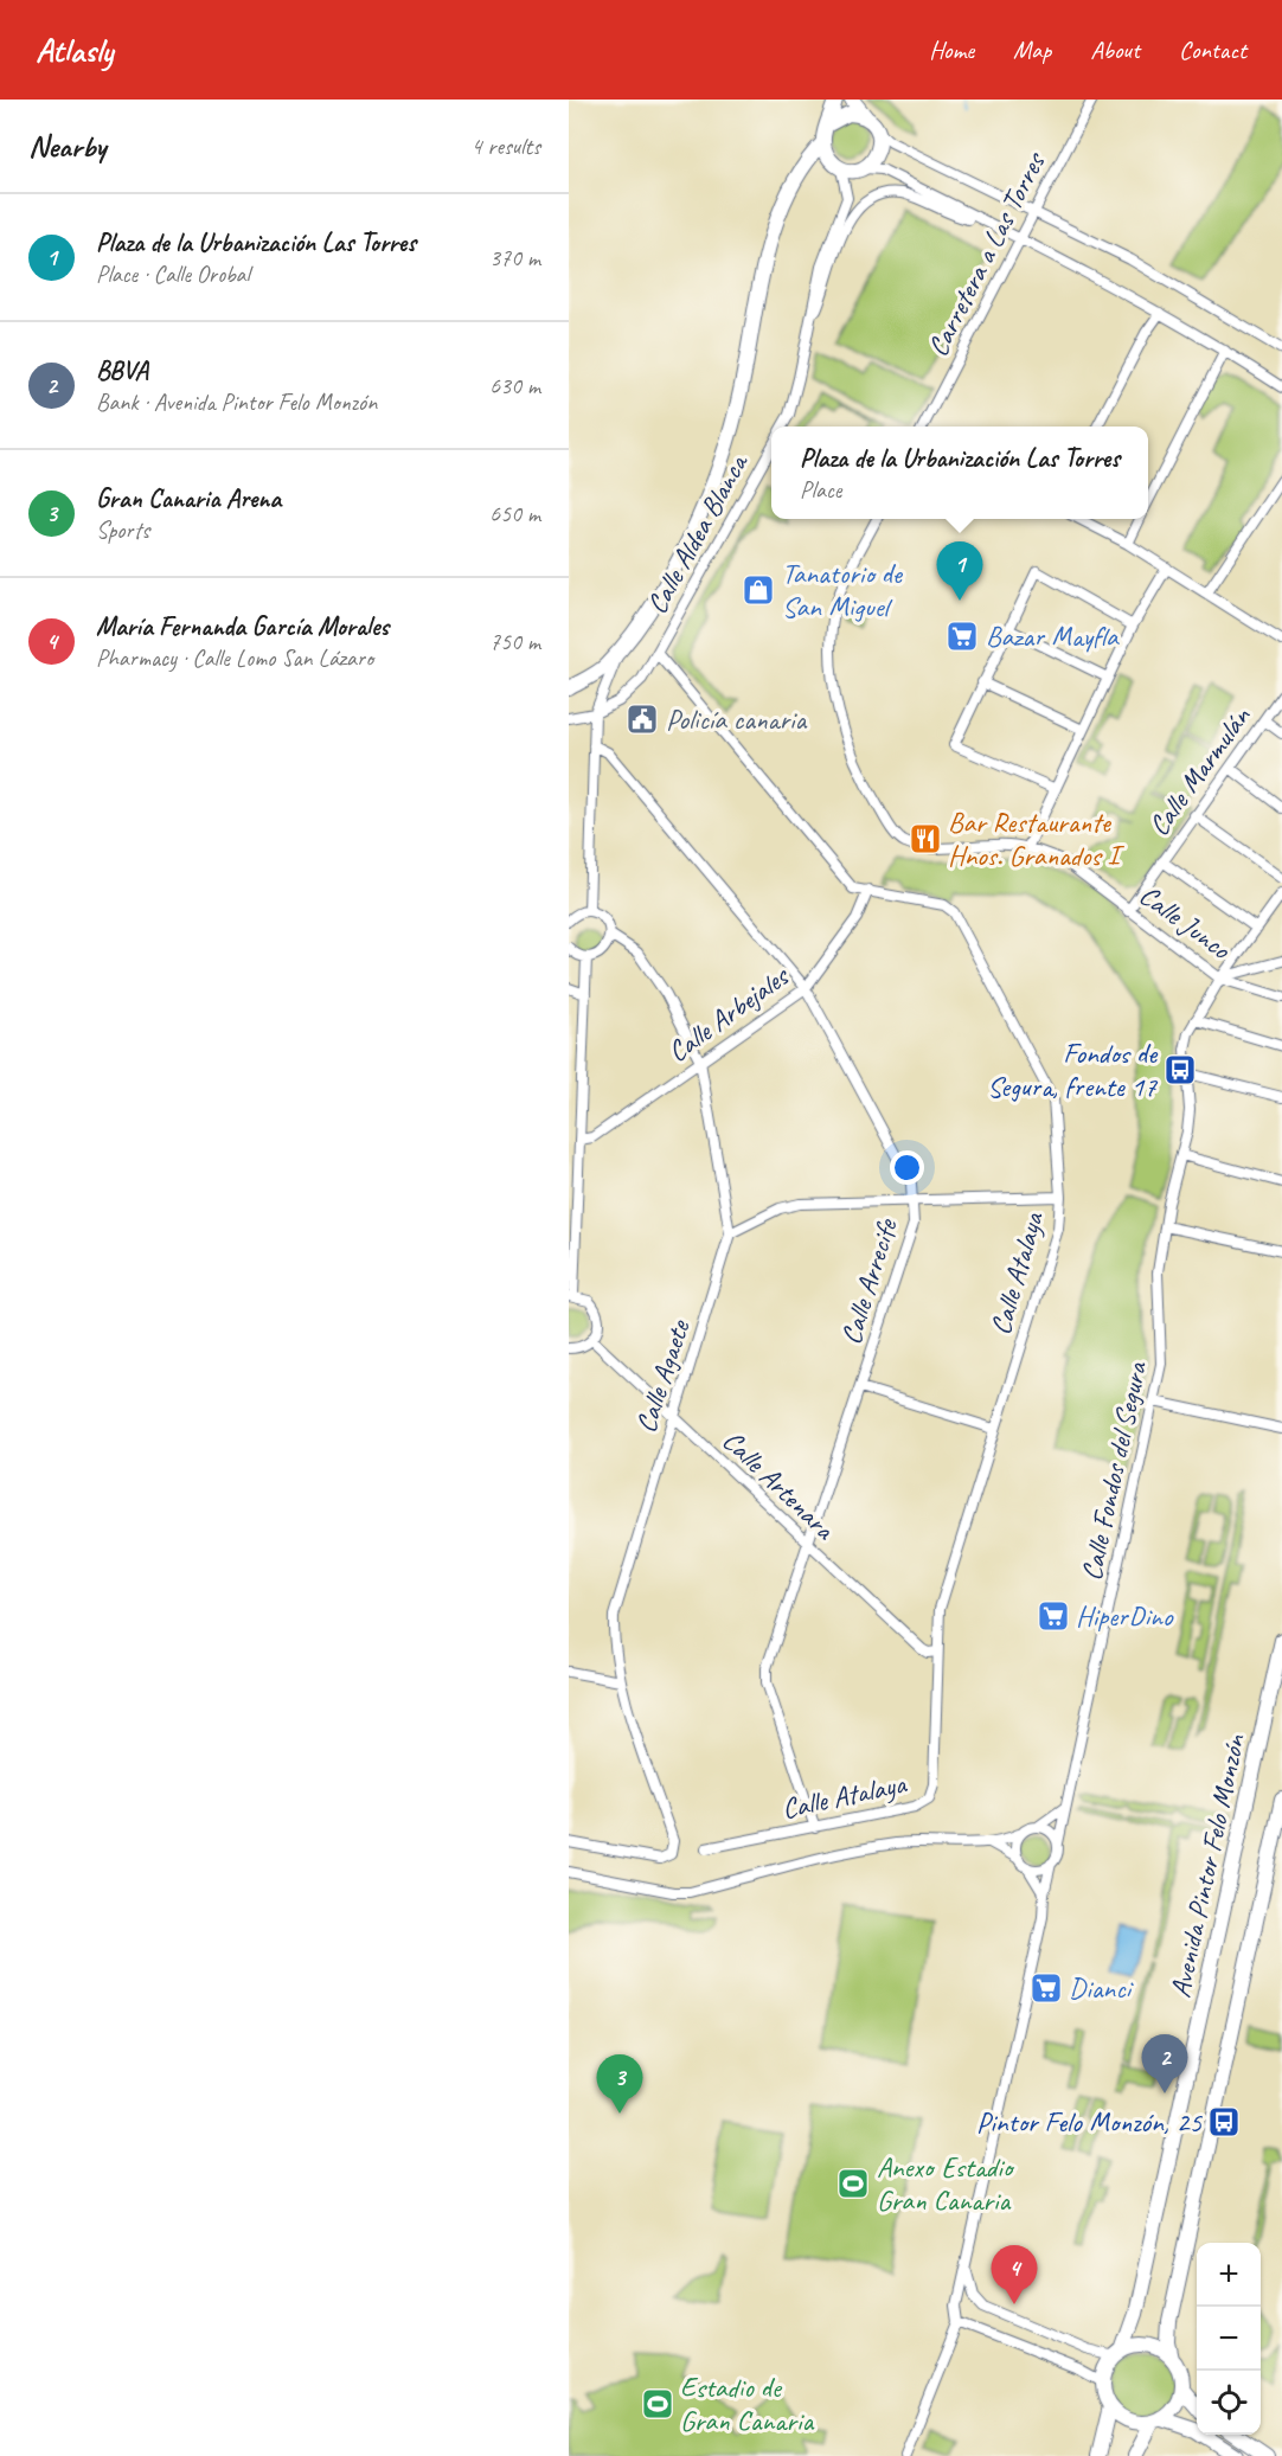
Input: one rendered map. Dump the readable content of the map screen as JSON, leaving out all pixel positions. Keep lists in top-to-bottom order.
{
  "streets": {
    "street": [
      "Carretera a Las Torres",
      "Calle Aldea Blanca",
      "Calle Marmulán",
      "Calle Junco",
      "Calle Arbejales",
      "Calle Atalaya",
      "Calle Arrecife",
      "Calle Agaete",
      "Calle Fondos del Segura",
      "Calle Artenara",
      "Avenida Pintor Felo Monzón"
    ]
  },
  "crossings": [
    ["Calle Aldea Blanca", "Calle Atalaya"],
    ["Calle Marmulán", "Calle Junco"],
    ["Calle Junco", "Calle Fondos del Segura"],
    ["Calle Arbejales", "Calle Atalaya"],
    ["Calle Arbejales", "Calle Arrecife"],
    ["Calle Arbejales", "Calle Agaete"],
    ["Calle Atalaya", "Calle Arrecife"],
    ["Calle Atalaya", "Calle Artenara"],
    ["Calle Arrecife", "Calle Artenara"],
    ["Calle Agaete", "Calle Artenara"]
  ],
  "places": {
    "shop": ["Tanatorio de San Miguel"],
    "supermarket": ["Bazar Mayfla", "HiperDino", "Dianci"],
    "public building": ["Policía canaria"],
    "restaurant": ["Bar Restaurante Hnos. Granados I"],
    "bus stop": ["Fondos de Segura, frente 17", "Pintor Felo Monzón, 25"],
    "sports": ["Anexo Estadio Gran Canaria", "Estadio de Gran Canaria"]
  },
  "page": {
    "header": "Atlasly",
    "nav": [
      "Home",
      "Map",
      "About",
      "Contact"
    ],
    "heading": ["Nearby", "4 results"],
    "list": [
      {
        "mark": "1",
        "name": "Plaza de la Urbanización Las Torres",
        "note": "Place · Calle Orobal",
        "value": "370 m"
      },
      {
        "mark": "2",
        "name": "BBVA",
        "note": "Bank · Avenida Pintor Felo Monzón",
        "value": "630 m"
      },
      {
        "mark": "3",
        "name": "Gran Canaria Arena",
        "note": "Sports",
        "value": "650 m"
      },
      {
        "mark": "4",
        "name": "María Fernanda García Morales",
        "note": "Pharmacy · Calle Lomo San Lázaro",
        "value": "750 m"
      }
    ],
    "popup": ["Plaza de la Urbanización Las Torres", "Place"],
    "pins": [
      "1",
      "2",
      "3",
      "4"
    ],
    "map_buttons": ["+", "−"]
  }
}
